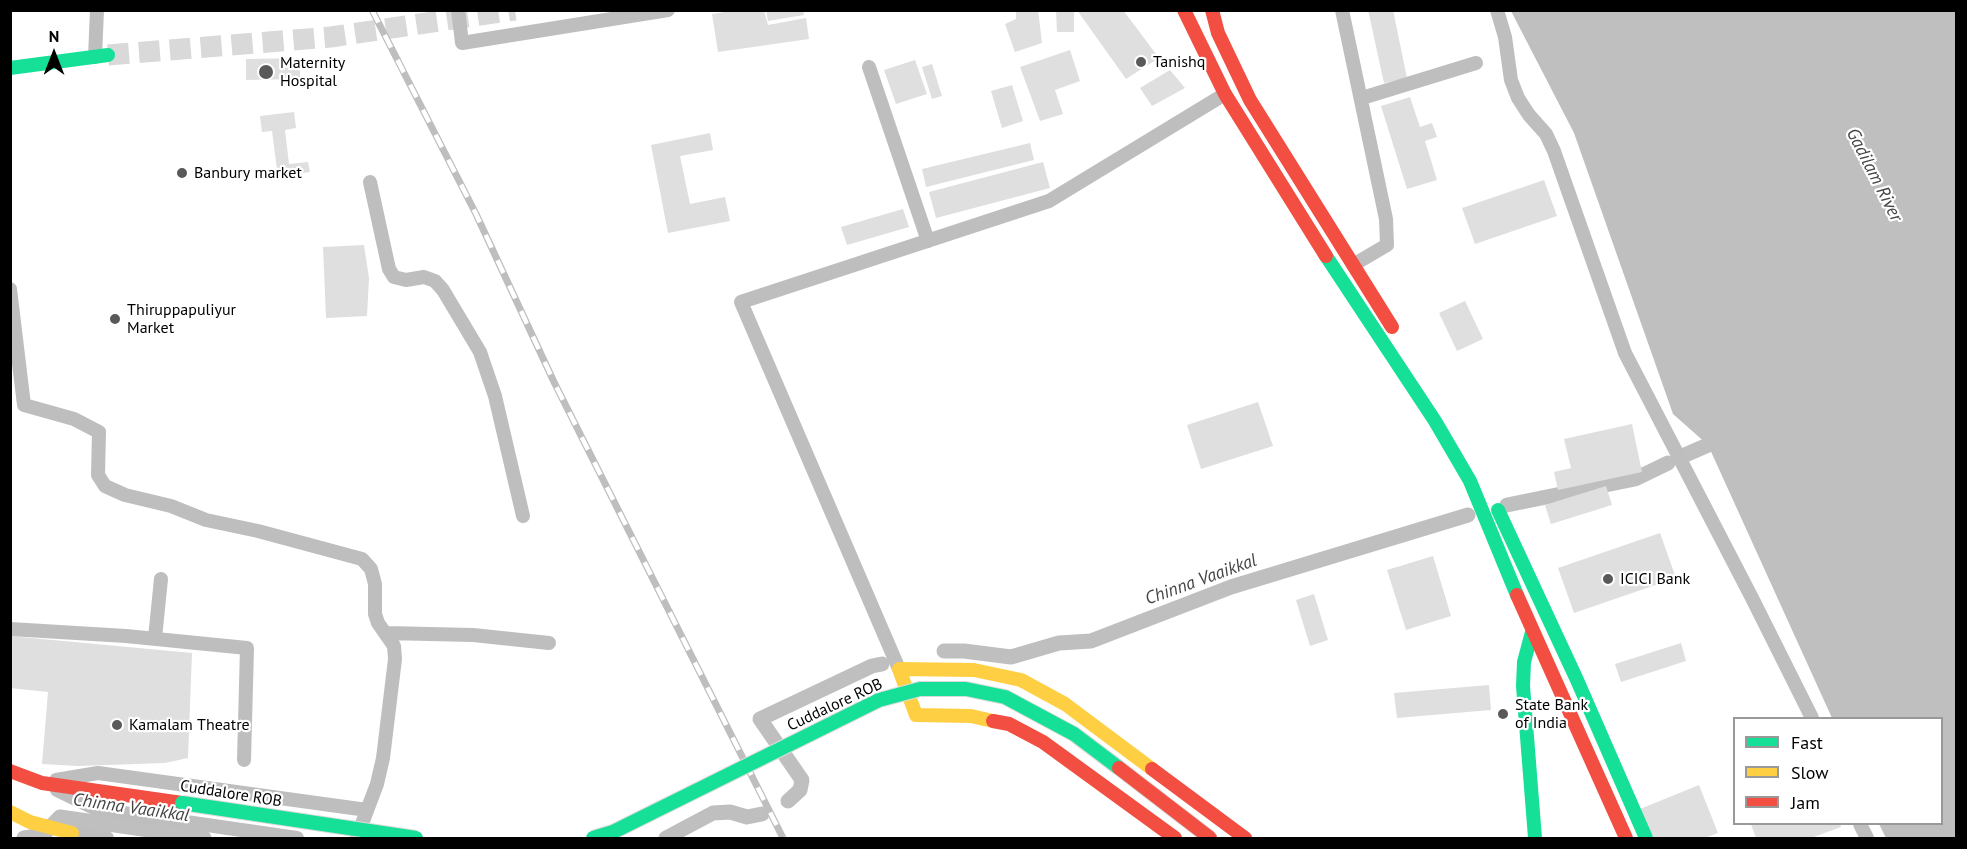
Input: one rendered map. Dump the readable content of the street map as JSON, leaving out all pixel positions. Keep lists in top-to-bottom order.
{
  "streets": {
    "main road": ["Cuddalore ROB"]
  },
  "water": ["Gadilam River", "Chinna Vaaikkal"],
  "places": [
    "Tanishq",
    "Maternity Hospital",
    "Banbury market",
    "Thiruppapuliyur Market",
    "ICICI Bank",
    "State Bank of India",
    "Kamalam Theatre"
  ],
  "legend": ["Fast", "Slow", "Jam"],
  "north": "top"
}
